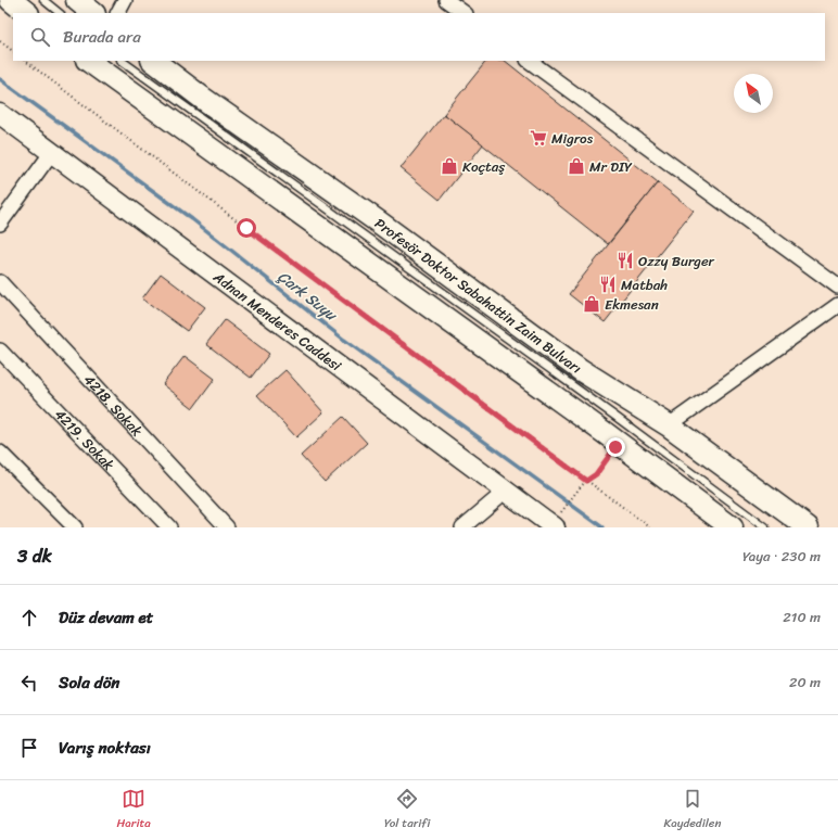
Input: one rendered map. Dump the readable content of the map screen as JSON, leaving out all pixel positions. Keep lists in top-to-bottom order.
{
  "streets": {
    "main road": ["Profesör Doktor Sabahattin Zaim Bulvarı"],
    "street": ["Adnan Menderes Caddesi", "4218. Sokak", "4219. Sokak"]
  },
  "water": ["Çark Suyu"],
  "places": {
    "supermarket": ["Migros"],
    "shop": ["Koçtaş", "Mr DIY", "Ekmesan"],
    "restaurant": ["Ozzy Burger", "Matbah"]
  },
  "north": "top left",
  "page": {
    "search": "Burada ara",
    "heading": ["3 dk", "Yaya · 230 m"],
    "list": [
      ["Düz devam et", "210 m"],
      ["Sola dön", "20 m"],
      "Varış noktası"
    ],
    "nav": ["Harita", "Yol tarifi", "Kaydedilen"]
  }
}
